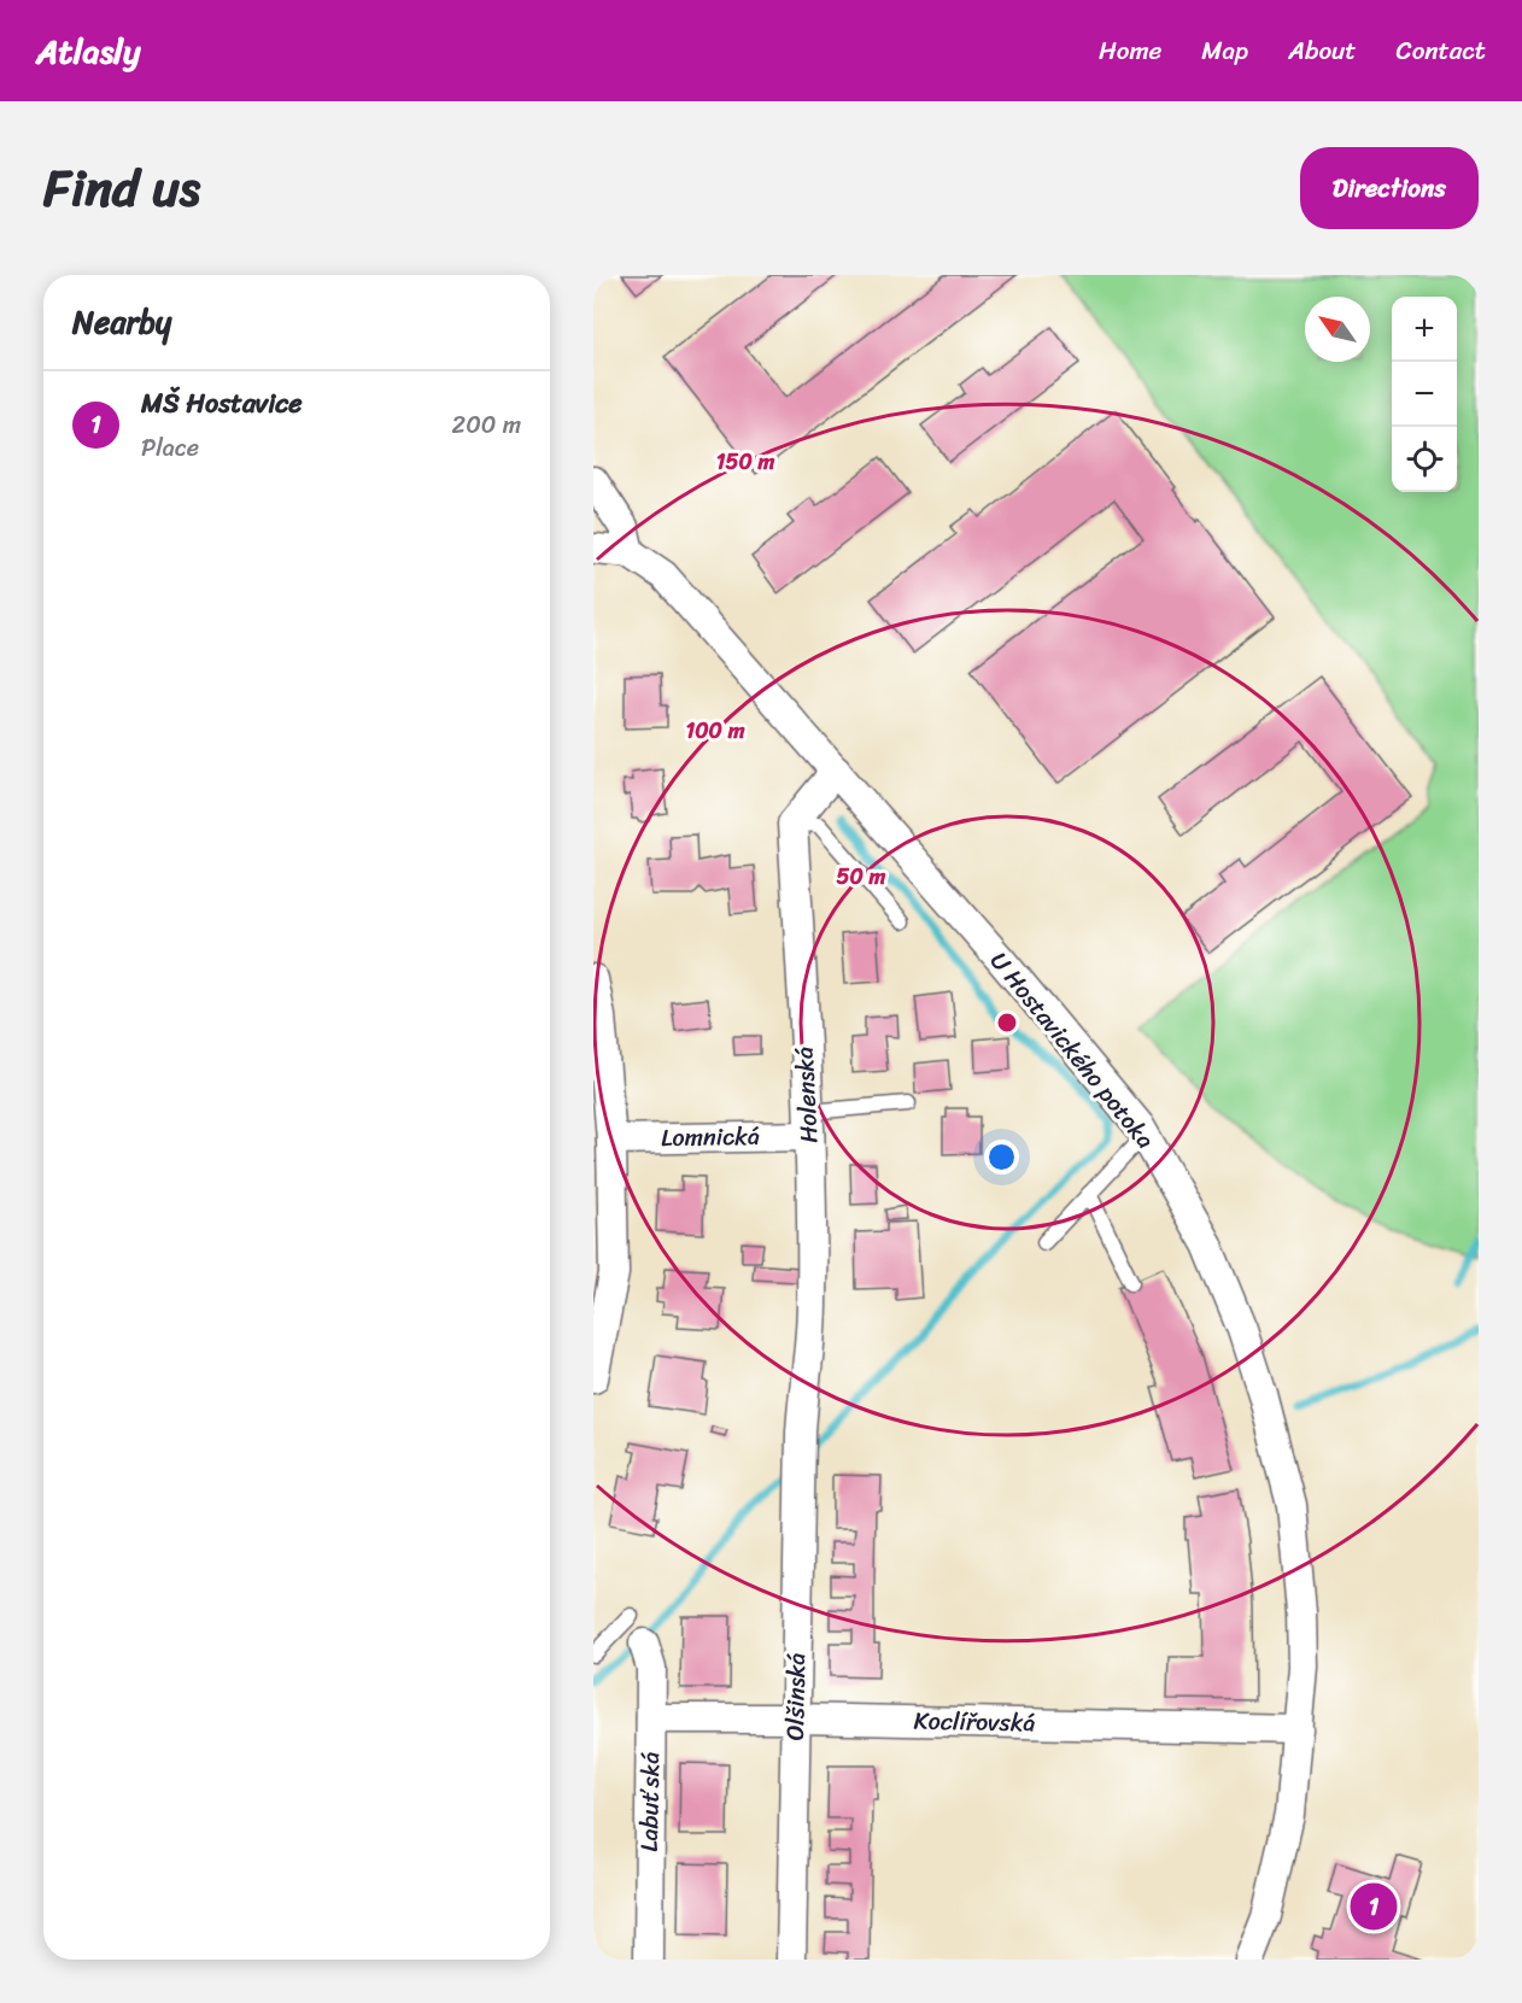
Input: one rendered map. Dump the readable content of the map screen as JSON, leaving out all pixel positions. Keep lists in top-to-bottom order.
{
  "streets": {
    "street": [
      "U Hostavického potoka",
      "Holenská",
      "Lomnická",
      "Olšinská",
      "Koclířovská",
      "Labuťská"
    ]
  },
  "crossings": [
    ["U Hostavického potoka", "Koclířovská"],
    ["Holenská", "Lomnická"],
    ["Holenská", "Olšinská"],
    ["Olšinská", "Koclířovská"],
    ["Koclířovská", "Labuťská"]
  ],
  "north": "top left",
  "page": {
    "header": "Atlasly",
    "nav": [
      "Home",
      "Map",
      "About",
      "Contact"
    ],
    "title": "Find us",
    "buttons": "Directions",
    "heading": "Nearby",
    "map_buttons": ["+", "−"],
    "list": [
      {
        "mark": "1",
        "name": "MŠ Hostavice",
        "note": "Place",
        "value": "200 m"
      }
    ],
    "pins": "1"
  },
  "rings": ["150 m", "100 m", "50 m"]
}
